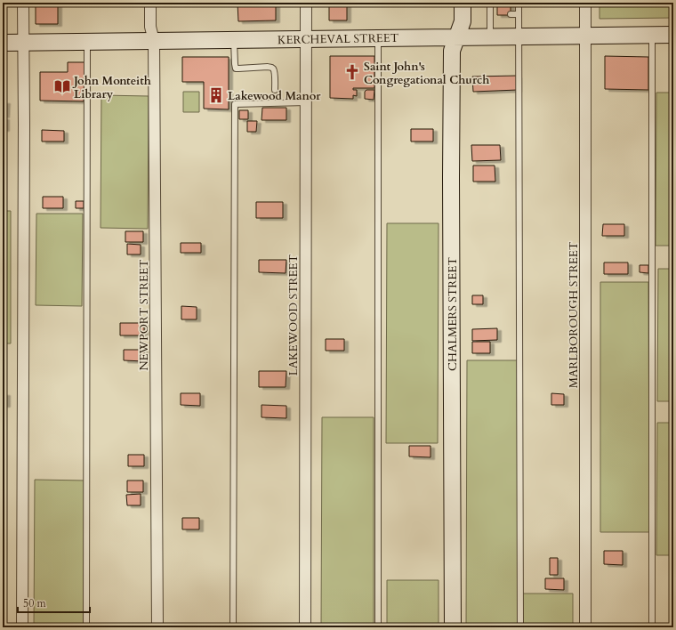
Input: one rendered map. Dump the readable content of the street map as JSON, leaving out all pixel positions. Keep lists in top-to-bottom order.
{
  "streets": {
    "street": [
      "KERCHEVAL STREET",
      "CHALMERS STREET",
      "NEWPORT STREET",
      "LAKEWOOD STREET",
      "MARLBOROUGH STREET"
    ]
  },
  "crossings": [
    ["KERCHEVAL STREET", "CHALMERS STREET"],
    ["KERCHEVAL STREET", "NEWPORT STREET"],
    ["KERCHEVAL STREET", "LAKEWOOD STREET"],
    ["KERCHEVAL STREET", "MARLBOROUGH STREET"]
  ],
  "places": {
    "church": ["Saint John's Congregational Church"],
    "library": ["John Monteith Library"],
    "building": ["Lakewood Manor"]
  },
  "scale_bar": "50 m"
}
